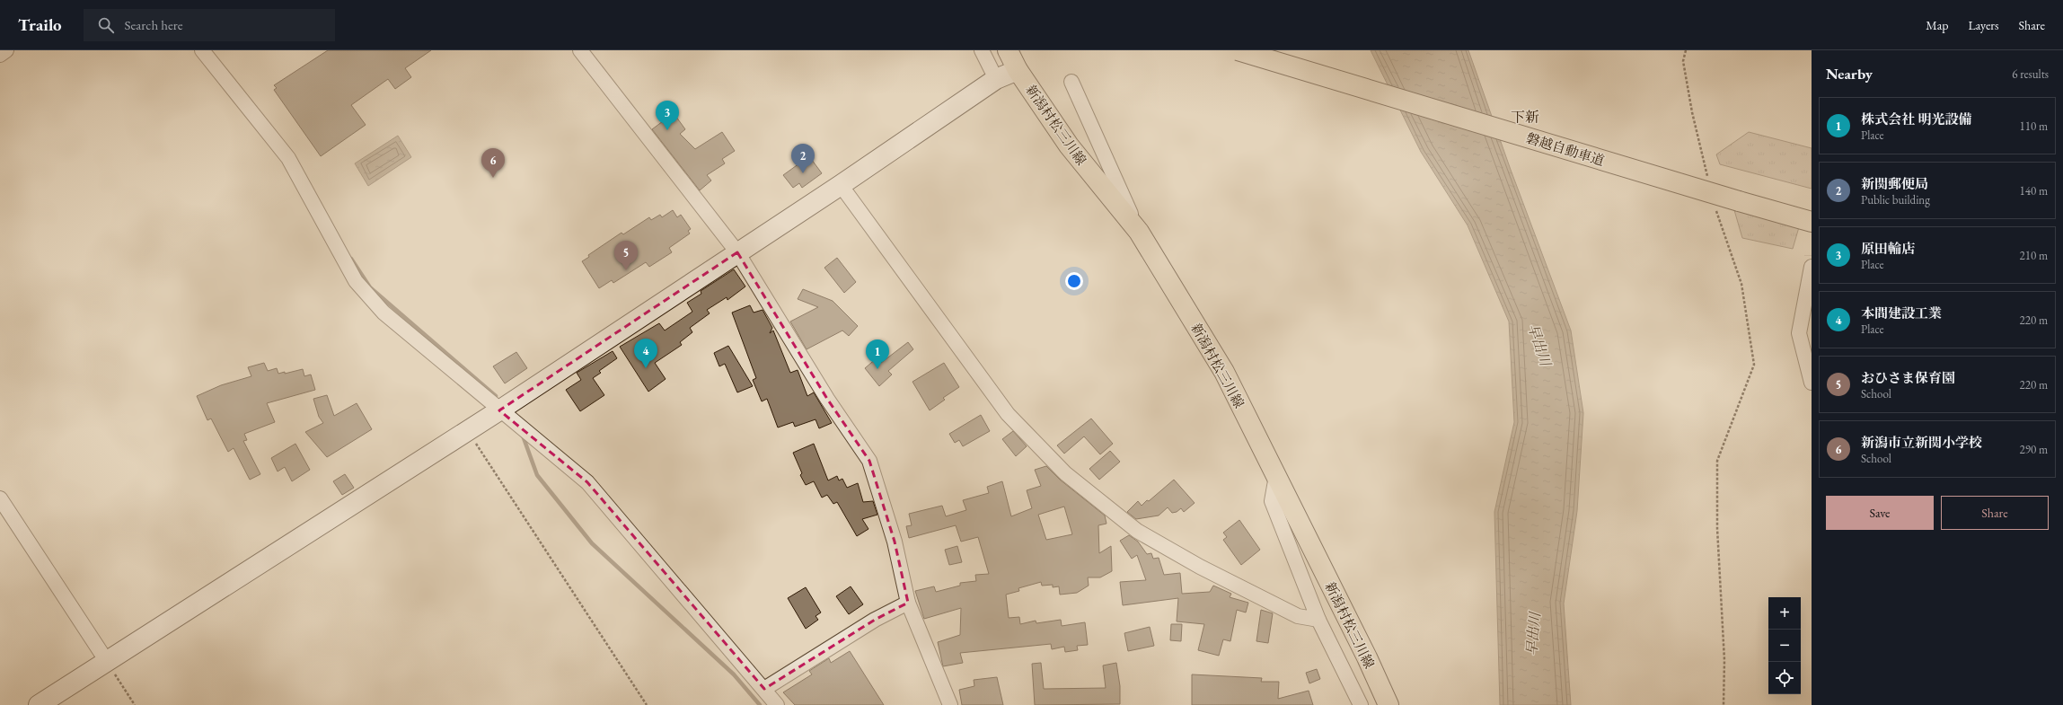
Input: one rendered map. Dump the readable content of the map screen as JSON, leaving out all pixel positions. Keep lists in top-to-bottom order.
{
  "streets": {
    "main road": ["新潟村松三川線", "磐越自動車道"]
  },
  "districts": ["下新"],
  "water": ["早出川"],
  "page": {
    "header": "Trailo",
    "search": "Search here",
    "nav": ["Map", "Layers", "Share"],
    "heading": ["Nearby", "6 results"],
    "list": [
      {
        "mark": "1",
        "name": "株式会社 明光設備",
        "note": "Place",
        "value": "110 m"
      },
      {
        "mark": "2",
        "name": "新関郵便局",
        "note": "Public building",
        "value": "140 m"
      },
      {
        "mark": "3",
        "name": "原田輪店",
        "note": "Place",
        "value": "210 m"
      },
      {
        "mark": "4",
        "name": "本間建設工業",
        "note": "Place",
        "value": "220 m"
      },
      {
        "mark": "5",
        "name": "おひさま保育園",
        "note": "School",
        "value": "220 m"
      },
      {
        "mark": "6",
        "name": "新潟市立新関小学校",
        "note": "School",
        "value": "290 m"
      }
    ],
    "pins": [
      "3",
      "2",
      "6",
      "5",
      "4",
      "1"
    ],
    "buttons": ["Save", "Share"],
    "map_buttons": ["+", "−"]
  }
}
